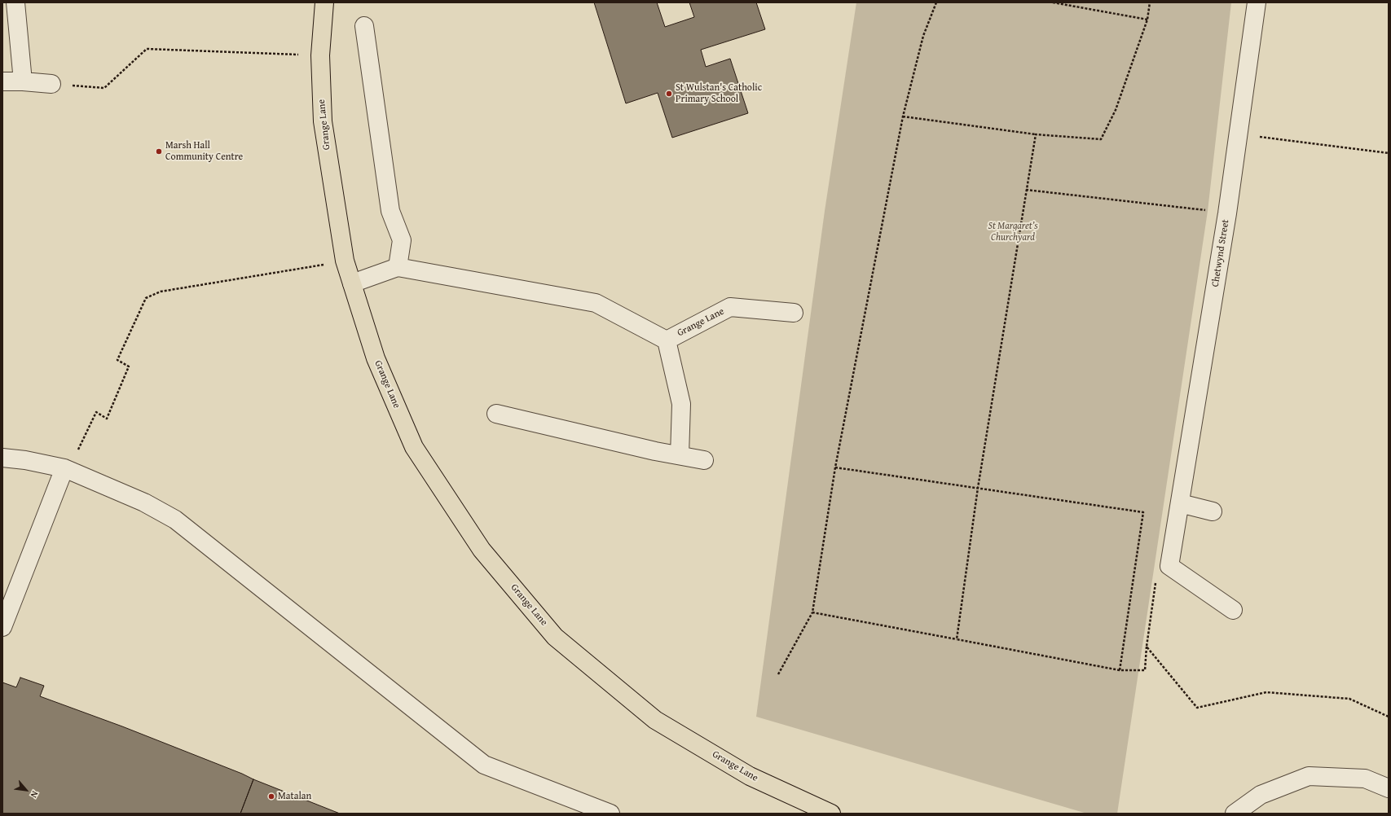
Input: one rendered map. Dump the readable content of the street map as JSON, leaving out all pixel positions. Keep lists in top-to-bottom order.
{
  "streets": {
    "highway": ["Grange Lane"],
    "street": ["Chetwynd Street"]
  },
  "parks": ["St Margaret’s Churchyard"],
  "places": ["St Wulstan's Catholic Primary School", "Marsh Hall Community Centre", "Matalan"],
  "north": "bottom right"
}
